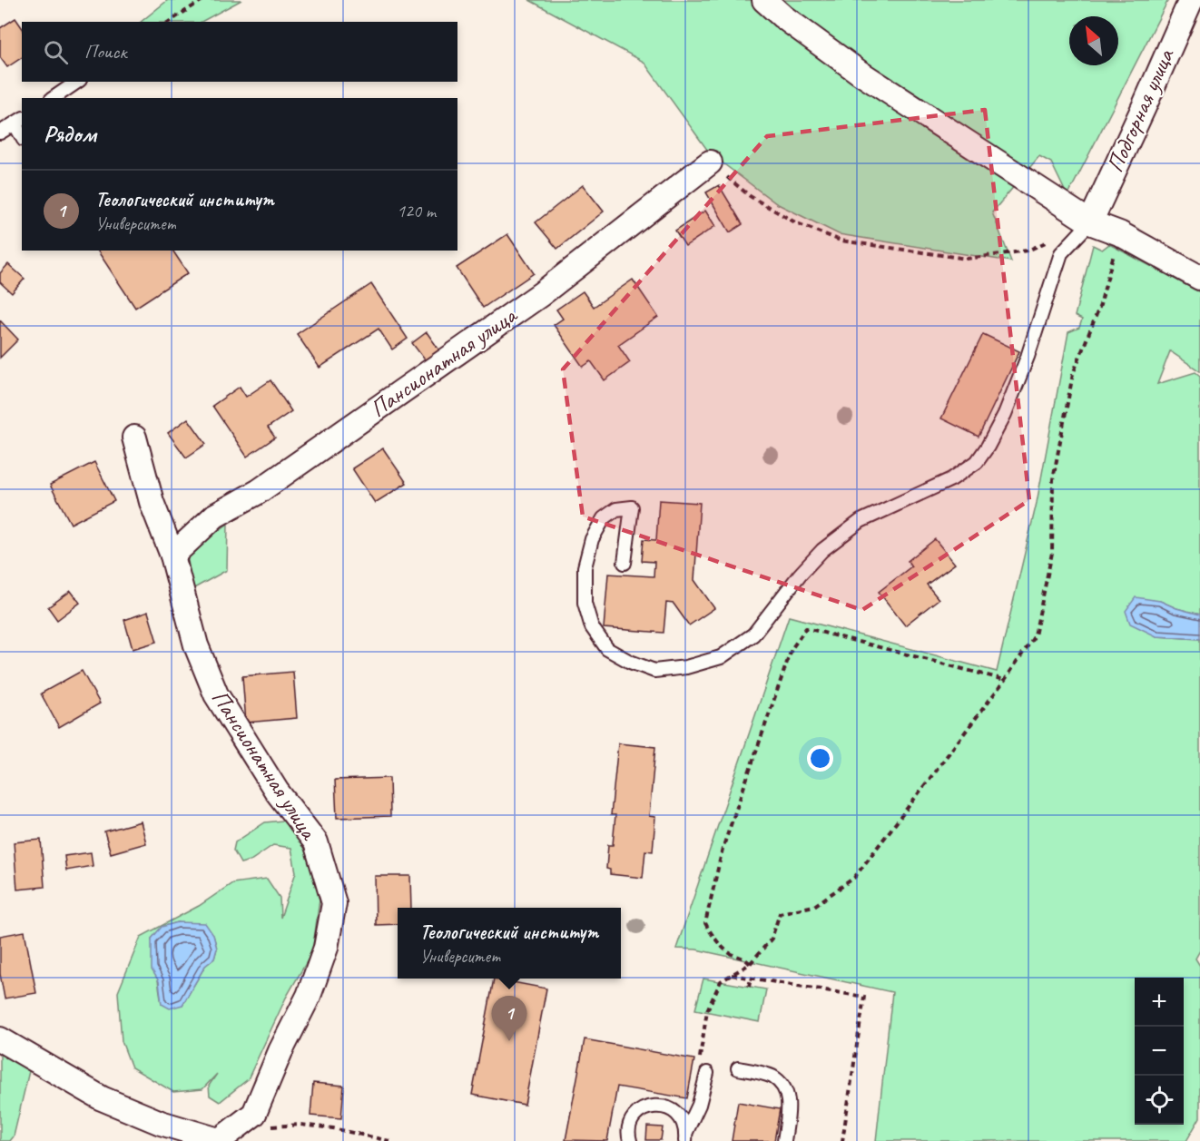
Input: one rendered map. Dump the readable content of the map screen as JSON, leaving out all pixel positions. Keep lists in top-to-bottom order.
{
  "streets": {
    "street": ["Подгорная улица", "Пансионатная улица"]
  },
  "north": "top left",
  "page": {
    "search": "Поиск",
    "heading": "Рядом",
    "list": [
      {
        "mark": "1",
        "name": "Теологический институт",
        "note": "Университет",
        "value": "120 m"
      }
    ],
    "popup": ["Теологический институт", "Университет"],
    "map_buttons": ["+", "−"],
    "pins": "1"
  }
}
